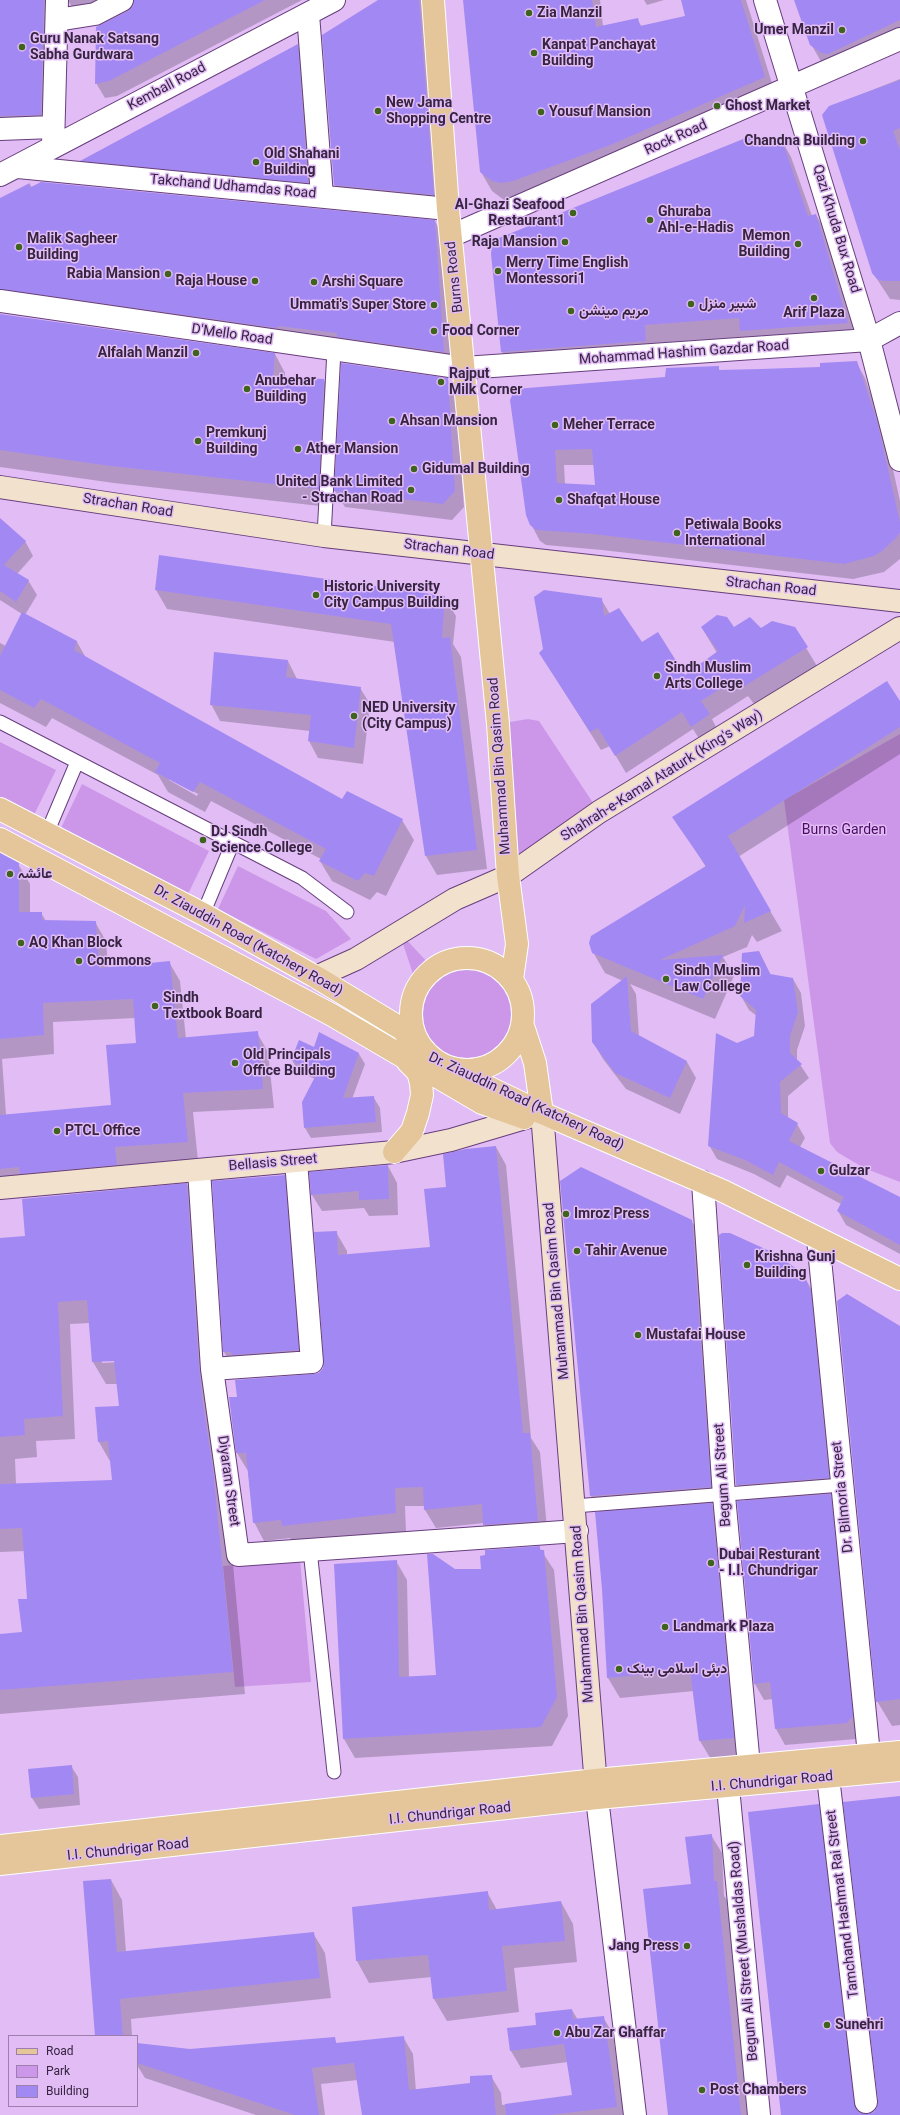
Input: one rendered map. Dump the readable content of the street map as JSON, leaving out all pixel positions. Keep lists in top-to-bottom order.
{
  "streets": {
    "main road": [
      "Burns Road",
      "Strachan Road",
      "Muhammad Bin Qasim Road",
      "Shahrah-e-Kamal Ataturk (King's Way)",
      "Dr. Ziauddin Road (Katchery Road)",
      "Bellasis Street",
      "I.I. Chundrigar Road"
    ],
    "street": [
      "Kemball Road",
      "Rock Road",
      "Takchand Udhamdas Road",
      "Qazi Khuda Bux Road",
      "D'Mello Road",
      "Mohammad Hashim Gazdar Road",
      "Begum Ali Street",
      "Diyaram Street",
      "Dr. Bilmoria Street",
      "Tamchand Hashmat Rai Street",
      "Begum Ali Street (Mushaldas Road)"
    ]
  },
  "crossings": [
    ["Kemball Road", "Takchand Udhamdas Road"],
    ["Rock Road", "Qazi Khuda Bux Road"],
    ["Rock Road", "Burns Road"],
    ["Takchand Udhamdas Road", "Burns Road"],
    ["Qazi Khuda Bux Road", "Mohammad Hashim Gazdar Road"],
    ["Burns Road", "D'Mello Road"],
    ["Burns Road", "Mohammad Hashim Gazdar Road"],
    ["Burns Road", "Strachan Road"],
    ["Burns Road", "Muhammad Bin Qasim Road"],
    ["D'Mello Road", "Mohammad Hashim Gazdar Road"],
    ["Strachan Road", "Muhammad Bin Qasim Road"],
    ["Muhammad Bin Qasim Road", "Shahrah-e-Kamal Ataturk (King's Way)"],
    ["Muhammad Bin Qasim Road", "Dr. Ziauddin Road (Katchery Road)"],
    ["Muhammad Bin Qasim Road", "Bellasis Street"],
    ["Muhammad Bin Qasim Road", "Diyaram Street"],
    ["Muhammad Bin Qasim Road", "I.I. Chundrigar Road"],
    ["Shahrah-e-Kamal Ataturk (King's Way)", "Dr. Ziauddin Road (Katchery Road)"],
    ["Dr. Ziauddin Road (Katchery Road)", "Bellasis Street"],
    ["Dr. Ziauddin Road (Katchery Road)", "Begum Ali Street"],
    ["Dr. Ziauddin Road (Katchery Road)", "Dr. Bilmoria Street"],
    ["Begum Ali Street", "I.I. Chundrigar Road"],
    ["Dr. Bilmoria Street", "I.I. Chundrigar Road"],
    ["I.I. Chundrigar Road", "Tamchand Hashmat Rai Street"],
    ["I.I. Chundrigar Road", "Begum Ali Street (Mushaldas Road)"]
  ],
  "parks": ["Burns Garden"],
  "places": [
    "Zia Manzil",
    "Umer Manzil",
    "Guru Nanak Satsang Sabha Gurdwara",
    "Kanpat Panchayat Building",
    "Ghost Market",
    "New Jama Shopping Centre",
    "Yousuf Mansion",
    "Chandna Building",
    "Old Shahani Building",
    "Al-Ghazi Seafood Restaurant1",
    "Ghuraba Ahl-e-Hadis",
    "Raja Mansion",
    "Memon Building",
    "Malik Sagheer Building",
    "Merry Time English Montessori1",
    "Rabia Mansion",
    "Raja House",
    "Arshi Square",
    "Arif Plaza",
    "شبیر منزل",
    "Ummati's Super Store",
    "مریم مینشن",
    "Food Corner",
    "Alfalah Manzil",
    "Rajput Milk Corner",
    "Anubehar Building",
    "Ahsan Mansion",
    "Meher Terrace",
    "Premkunj Building",
    "Ather Mansion",
    "Gidumal Building",
    "United Bank Limited - Strachan Road",
    "Shafqat House",
    "Petiwala Books International",
    "Historic University City Campus Building",
    "Sindh Muslim Arts College",
    "NED University (City Campus)",
    "DJ Sindh Science College",
    "عائشہ",
    "AQ Khan Block",
    "Commons",
    "Sindh Muslim Law College",
    "Sindh Textbook Board",
    "Old Principals Office Building",
    "PTCL Office",
    "Gulzar",
    "Imroz Press",
    "Tahir Avenue",
    "Krishna Gunj Building",
    "Mustafai House",
    "Dubai Resturant - I.I. Chundrigar",
    "Landmark Plaza",
    "دبئی اسلامی بینک",
    "Jang Press",
    "Sunehri",
    "Abu Zar Ghaffar",
    "Post Chambers"
  ],
  "legend": ["Road", "Park", "Building"]
}
